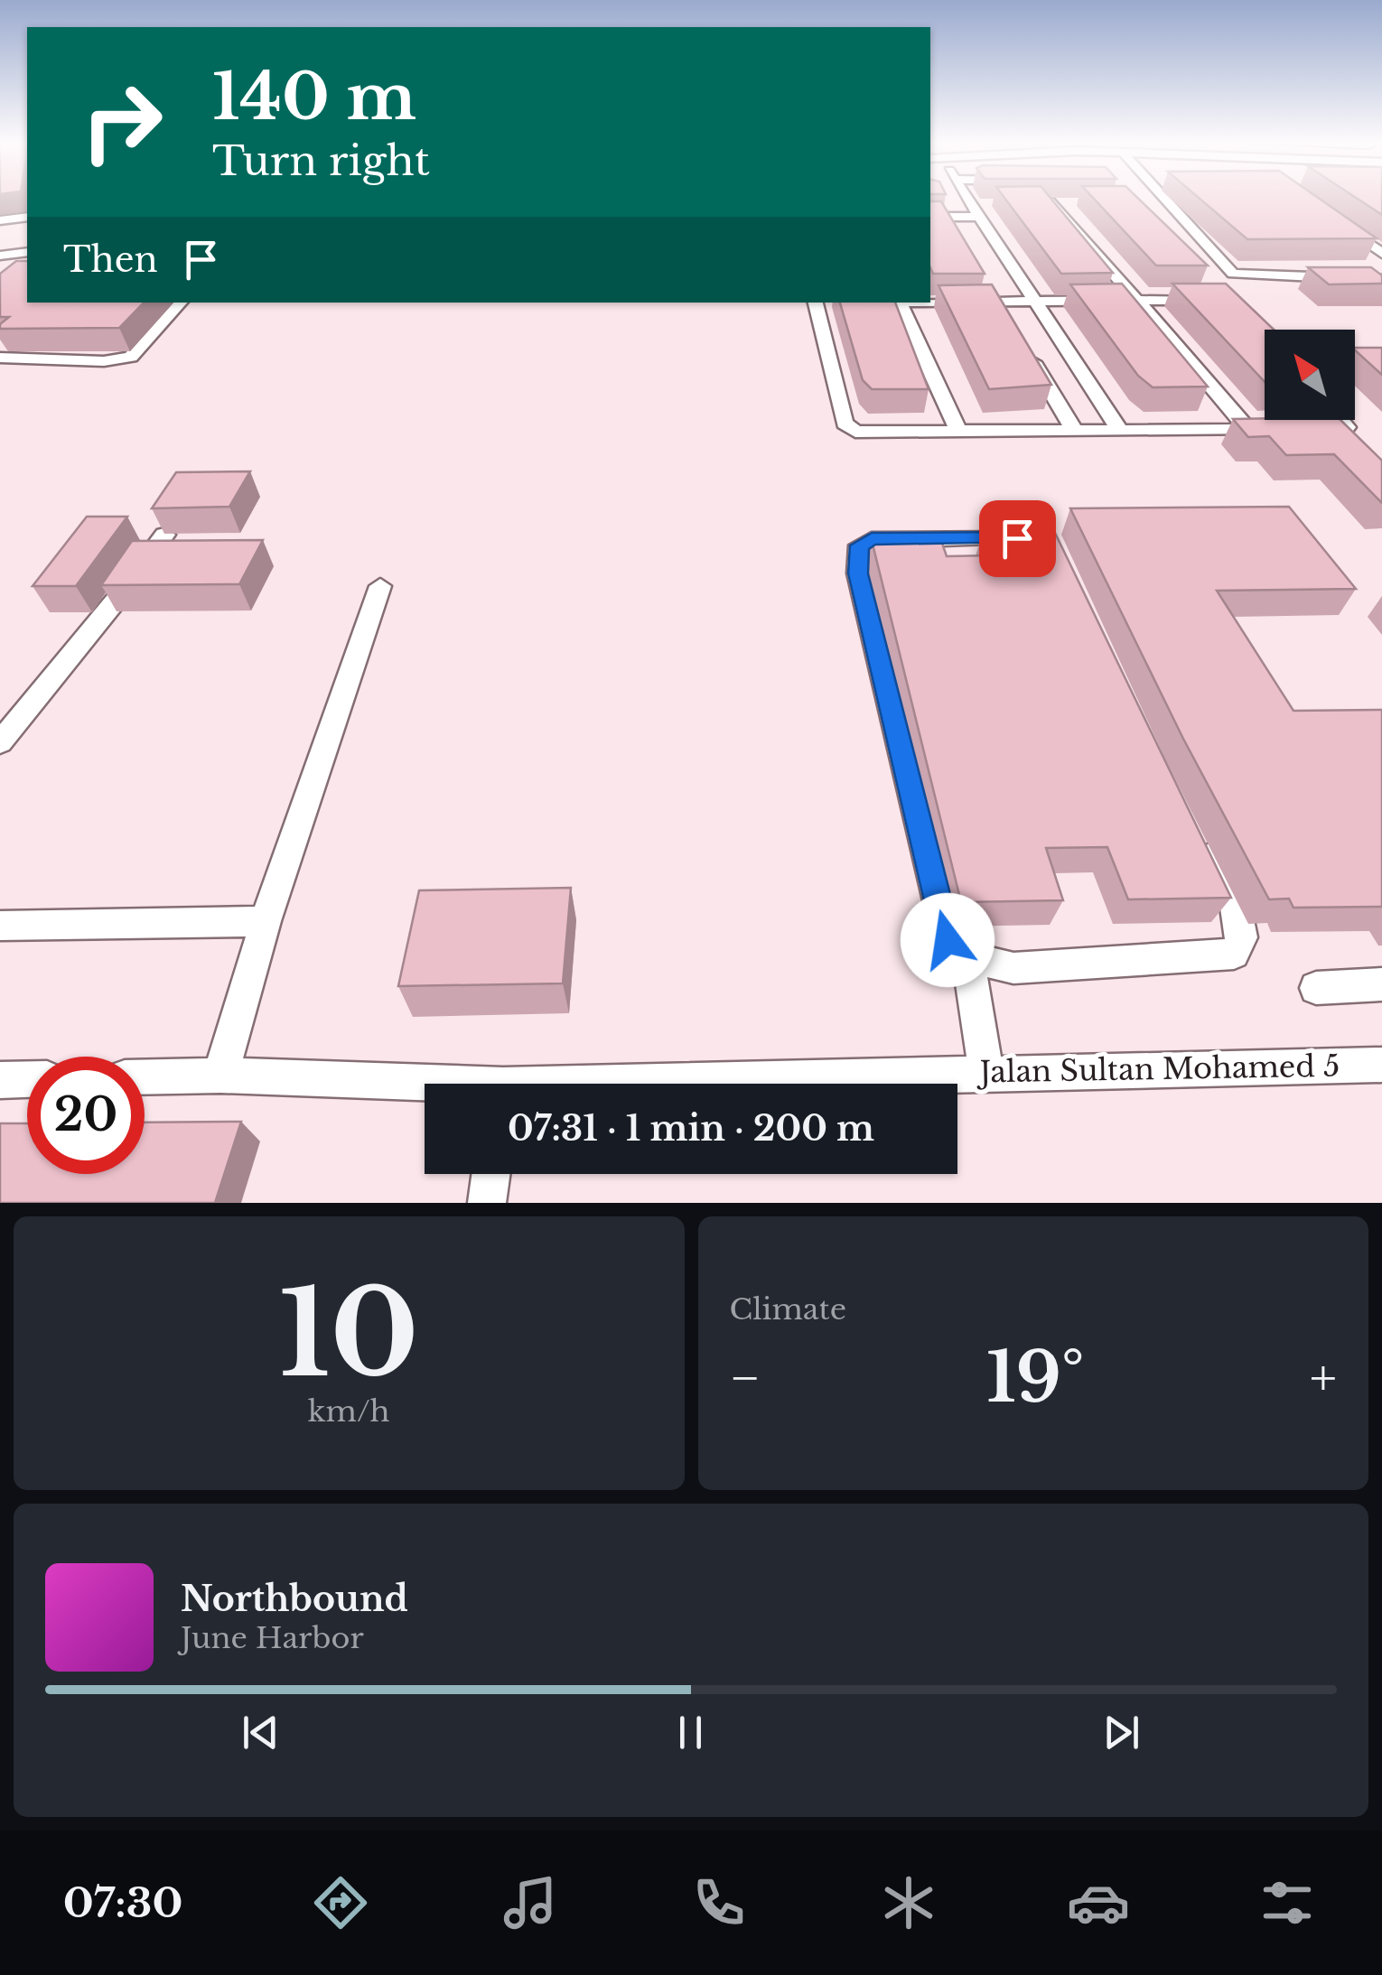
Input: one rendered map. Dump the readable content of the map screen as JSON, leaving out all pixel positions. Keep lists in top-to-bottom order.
{
  "streets": {
    "street": ["Jalan Sultan Mohamed 5"]
  },
  "north": "top left",
  "page": {
    "turn": ["140 m", "Turn right"],
    "then": "Then",
    "limit": "20",
    "trip": "07:31 · 1 min · 200 m",
    "tile": [
      ["10", "km/h"],
      "Climate"
    ],
    "heat": ["−", "19°", "+"],
    "song": ["Northbound", "June Harbor"],
    "tabs": "07:30"
  }
}
